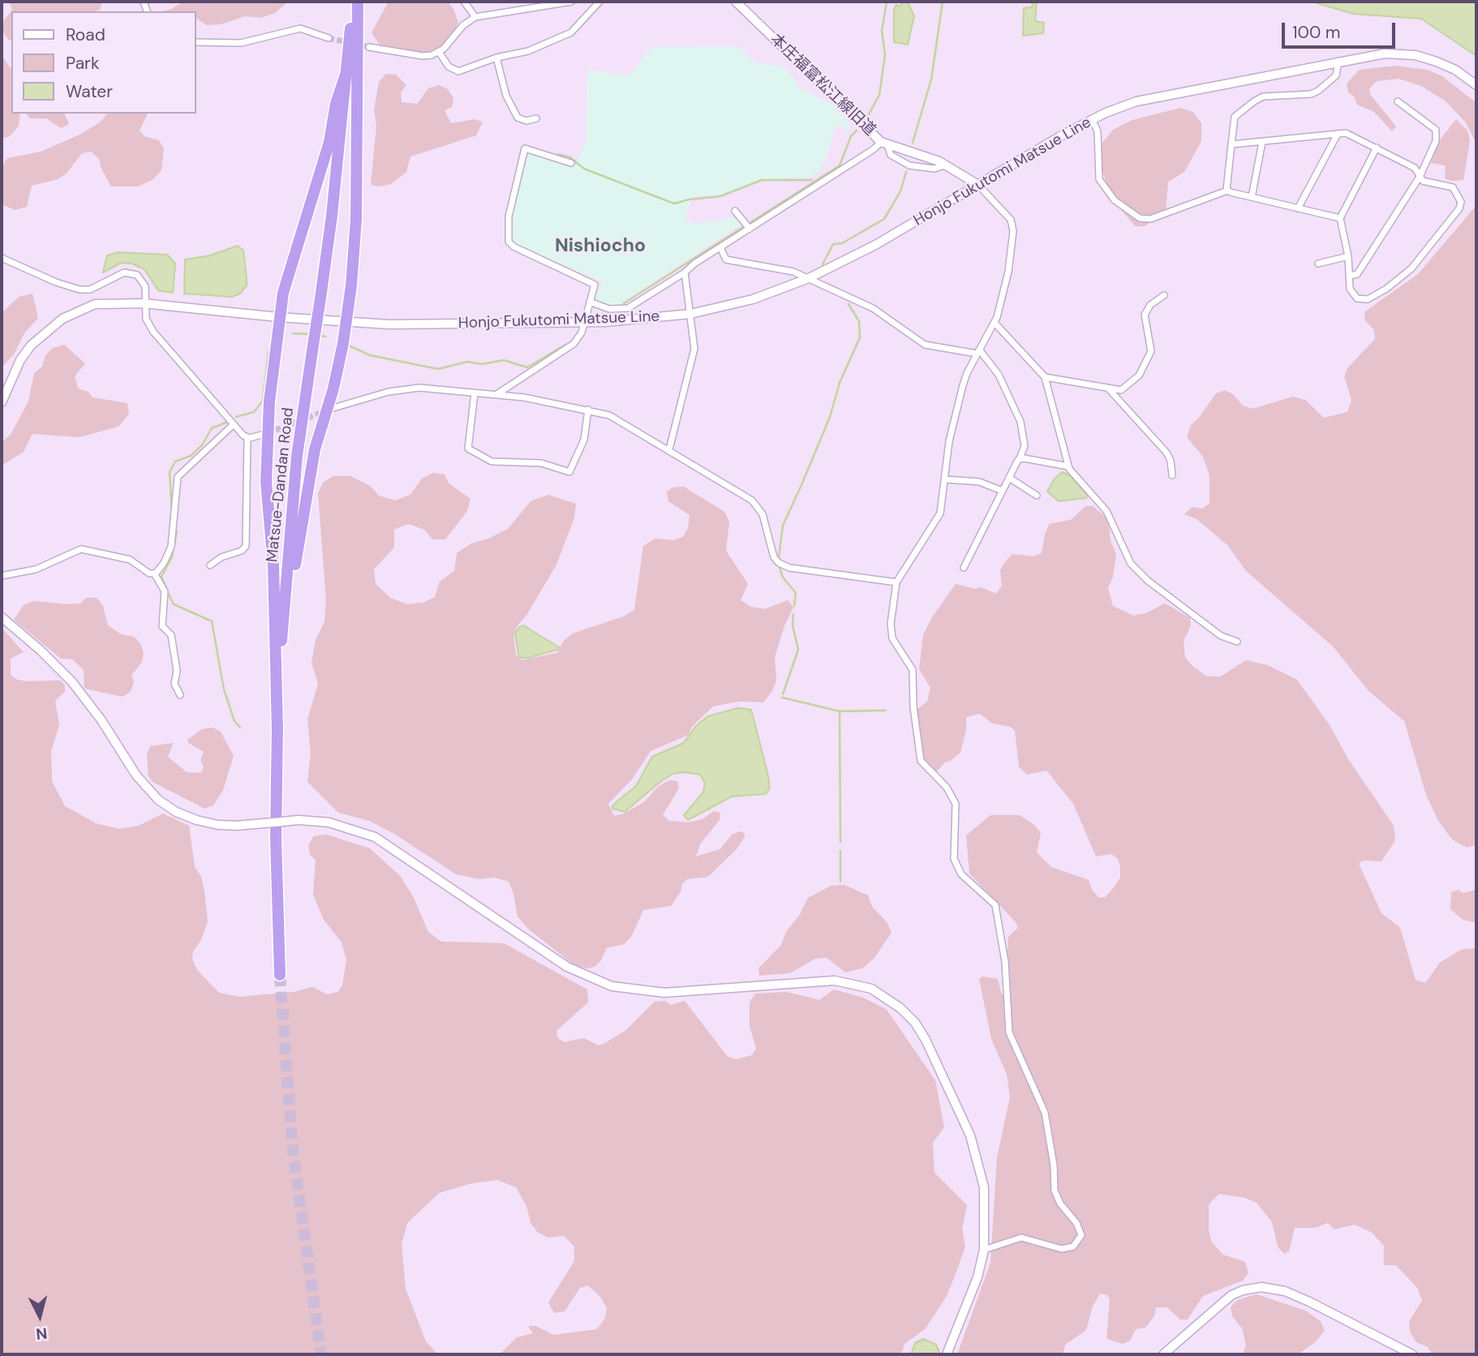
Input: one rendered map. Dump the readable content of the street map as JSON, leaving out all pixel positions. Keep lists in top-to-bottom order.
{
  "streets": {
    "highway": ["Matsue-Dandan Road"],
    "street": ["本庄福富松江線旧道", "Honjo Fukutomi Matsue Line"]
  },
  "crossings": [
    ["本庄福富松江線旧道", "Honjo Fukutomi Matsue Line"]
  ],
  "districts": ["Nishiocho"],
  "legend": ["Road", "Park", "Water"],
  "scale_bar": "100 m",
  "north": "bottom"
}
